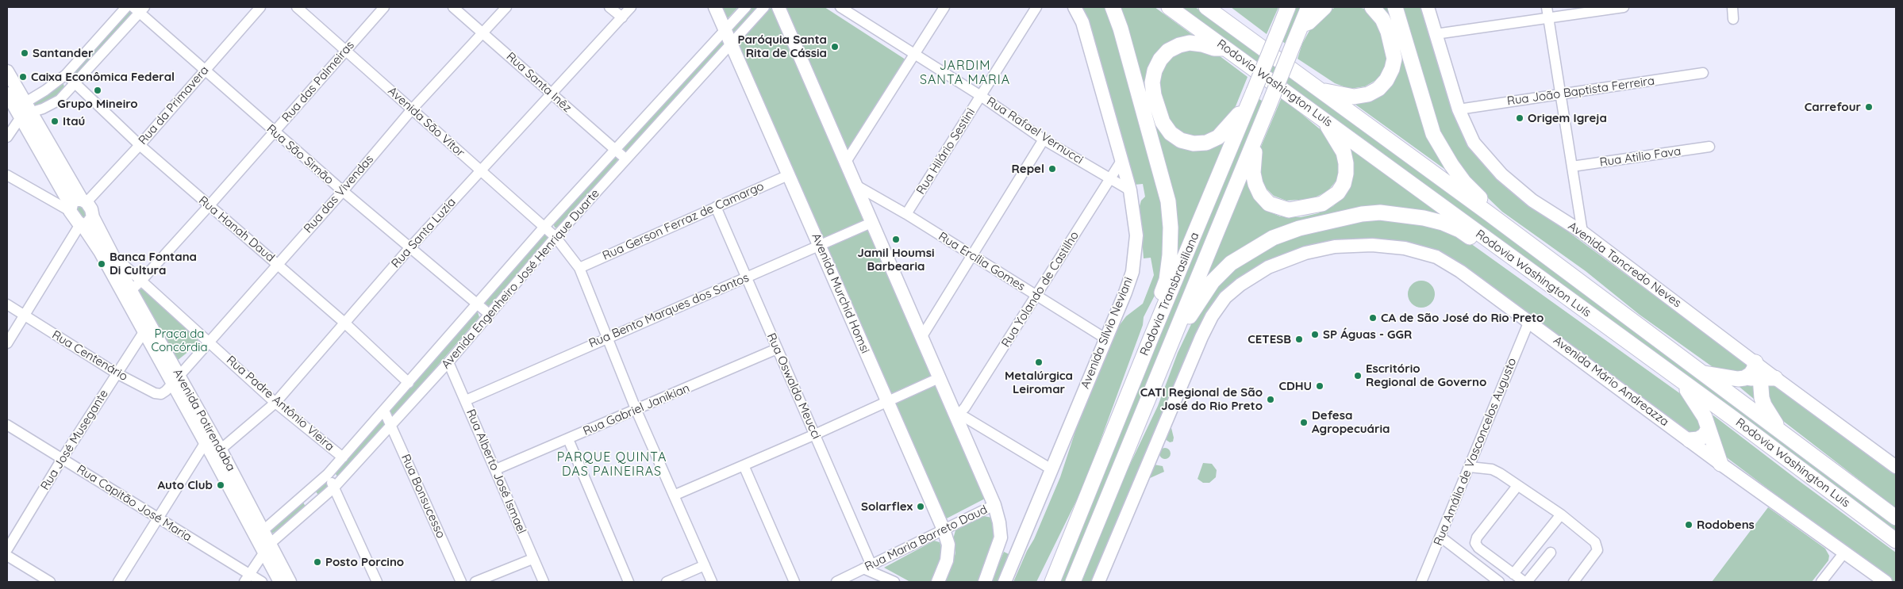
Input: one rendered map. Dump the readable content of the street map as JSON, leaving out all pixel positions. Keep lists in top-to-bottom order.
{
  "streets": {
    "highway": ["Rodovia Washington Luís", "Rodovia Transbrasiliana"],
    "main road": [
      "Avenida Tancredo Neves",
      "Avenida Murchid Homsi",
      "Avenida Sílvio Neviani",
      "Avenida Mário Andreazza",
      "Avenida Potirendaba"
    ],
    "street": [
      "Rua das Palmeiras",
      "Rua Santa Inêz",
      "Rua João Baptista Ferreira",
      "Rua da Primavera",
      "Avenida São Vítor",
      "Rua Rafael Vernucci",
      "Rua Hilário Sestini",
      "Rua São Simão",
      "Rua Atilio Fava",
      "Rua das Vivendas",
      "Rua Gerson Ferraz de Camargo",
      "Rua Hanah Daud",
      "Rua Santa Luzia",
      "Rua Ercília Gomes",
      "Avenida Engenheiro José Henrique Duarte",
      "Rua Yolando de Castilho",
      "Rua Bento Marques dos Santos",
      "Rua Centenário",
      "Rua Oswaldo Meucci",
      "Rua Padre Antônio Vieira",
      "Rua Gabriel Janikian",
      "Rua José Musegante",
      "Rua Amália de Vasconcelos Augusto",
      "Rua Alberto José Ismael",
      "Rua Bonsucesso",
      "Rua Capitão José Maria",
      "Rua Maria Barreto Daud"
    ]
  },
  "crossings": [
    ["Rua das Palmeiras", "Avenida São Vítor"],
    ["Rua das Palmeiras", "Rua São Simão"],
    ["Rua das Palmeiras", "Rua Hanah Daud"],
    ["Rua das Palmeiras", "Rua Padre Antônio Vieira"],
    ["Rua das Palmeiras", "Avenida Potirendaba"],
    ["Rua Santa Inêz", "Rua das Vivendas"],
    ["Rua Santa Inêz", "Rua Santa Luzia"],
    ["Rua Santa Inêz", "Avenida Engenheiro José Henrique Duarte"],
    ["Rua João Baptista Ferreira", "Avenida Tancredo Neves"],
    ["Rua da Primavera", "Rua São Simão"],
    ["Rua da Primavera", "Rua Hanah Daud"],
    ["Avenida São Vítor", "Rua das Vivendas"],
    ["Avenida São Vítor", "Rua Gerson Ferraz de Camargo"],
    ["Avenida São Vítor", "Rua Santa Luzia"],
    ["Avenida São Vítor", "Avenida Engenheiro José Henrique Duarte"],
    ["Avenida São Vítor", "Rua Bento Marques dos Santos"],
    ["Avenida São Vítor", "Rua Gabriel Janikian"],
    ["Rua Rafael Vernucci", "Rua Hilário Sestini"],
    ["Rua Rafael Vernucci", "Rua Yolando de Castilho"],
    ["Rua Rafael Vernucci", "Avenida Sílvio Neviani"],
    ["Rua Hilário Sestini", "Rua Ercília Gomes"],
    ["Rua São Simão", "Rua das Vivendas"],
    ["Rua São Simão", "Rua Santa Luzia"],
    ["Rua São Simão", "Avenida Engenheiro José Henrique Duarte"],
    ["Rua das Vivendas", "Rua Hanah Daud"],
    ["Rua das Vivendas", "Rua Centenário"],
    ["Rua das Vivendas", "Rua Padre Antônio Vieira"],
    ["Rua das Vivendas", "Avenida Potirendaba"],
    ["Rua Gerson Ferraz de Camargo", "Avenida Murchid Homsi"],
    ["Rua Gerson Ferraz de Camargo", "Rua Oswaldo Meucci"],
    ["Rua Hanah Daud", "Rua Santa Luzia"],
    ["Rua Hanah Daud", "Avenida Engenheiro José Henrique Duarte"],
    ["Rua Santa Luzia", "Rua Padre Antônio Vieira"],
    ["Rua Santa Luzia", "Avenida Potirendaba"],
    ["Rua Ercília Gomes", "Rua Yolando de Castilho"],
    ["Rua Ercília Gomes", "Avenida Sílvio Neviani"],
    ["Avenida Engenheiro José Henrique Duarte", "Avenida Murchid Homsi"],
    ["Avenida Engenheiro José Henrique Duarte", "Rua Padre Antônio Vieira"],
    ["Avenida Engenheiro José Henrique Duarte", "Avenida Potirendaba"],
    ["Avenida Engenheiro José Henrique Duarte", "Rua Alberto José Ismael"],
    ["Avenida Engenheiro José Henrique Duarte", "Rua Bonsucesso"],
    ["Avenida Engenheiro José Henrique Duarte", "Rua Capitão José Maria"],
    ["Rua Yolando de Castilho", "Avenida Sílvio Neviani"],
    ["Avenida Murchid Homsi", "Rua Bento Marques dos Santos"],
    ["Avenida Murchid Homsi", "Rua Maria Barreto Daud"],
    ["Rua Bento Marques dos Santos", "Rua Oswaldo Meucci"],
    ["Rua Bento Marques dos Santos", "Rua Alberto José Ismael"],
    ["Rua Centenário", "Avenida Potirendaba"],
    ["Rua Centenário", "Rua José Musegante"],
    ["Avenida Mário Andreazza", "Rua Amália de Vasconcelos Augusto"],
    ["Rua Oswaldo Meucci", "Rua Gabriel Janikian"],
    ["Rua Oswaldo Meucci", "Rua Maria Barreto Daud"],
    ["Rua Padre Antônio Vieira", "Avenida Potirendaba"],
    ["Rua Gabriel Janikian", "Rua Alberto José Ismael"],
    ["Avenida Potirendaba", "Rua José Musegante"],
    ["Rua José Musegante", "Rua Capitão José Maria"]
  ],
  "districts": ["JARDIM SANTA MARIA", "PARQUE QUINTA DAS PAINEIRAS"],
  "parks": ["Praça da Concórdia"],
  "places": [
    "Paróquia Santa Rita de Cássia",
    "Santander",
    "Caixa Econômica Federal",
    "Grupo Mineiro",
    "Carrefour",
    "Origem Igreja",
    "Itaú",
    "Repel",
    "Jamil Houmsi Barbearia",
    "Banca Fontana Di Cultura",
    "CA de São José do Rio Preto",
    "SP Águas - GGR",
    "CETESB",
    "Metalúrgica Leiromar",
    "Escritório Regional de Governo",
    "CDHU",
    "CATI Regional de São José do Rio Preto",
    "Defesa Agropecuária",
    "Auto Club",
    "Solarflex",
    "Rodobens",
    "Posto Porcino"
  ]
}
